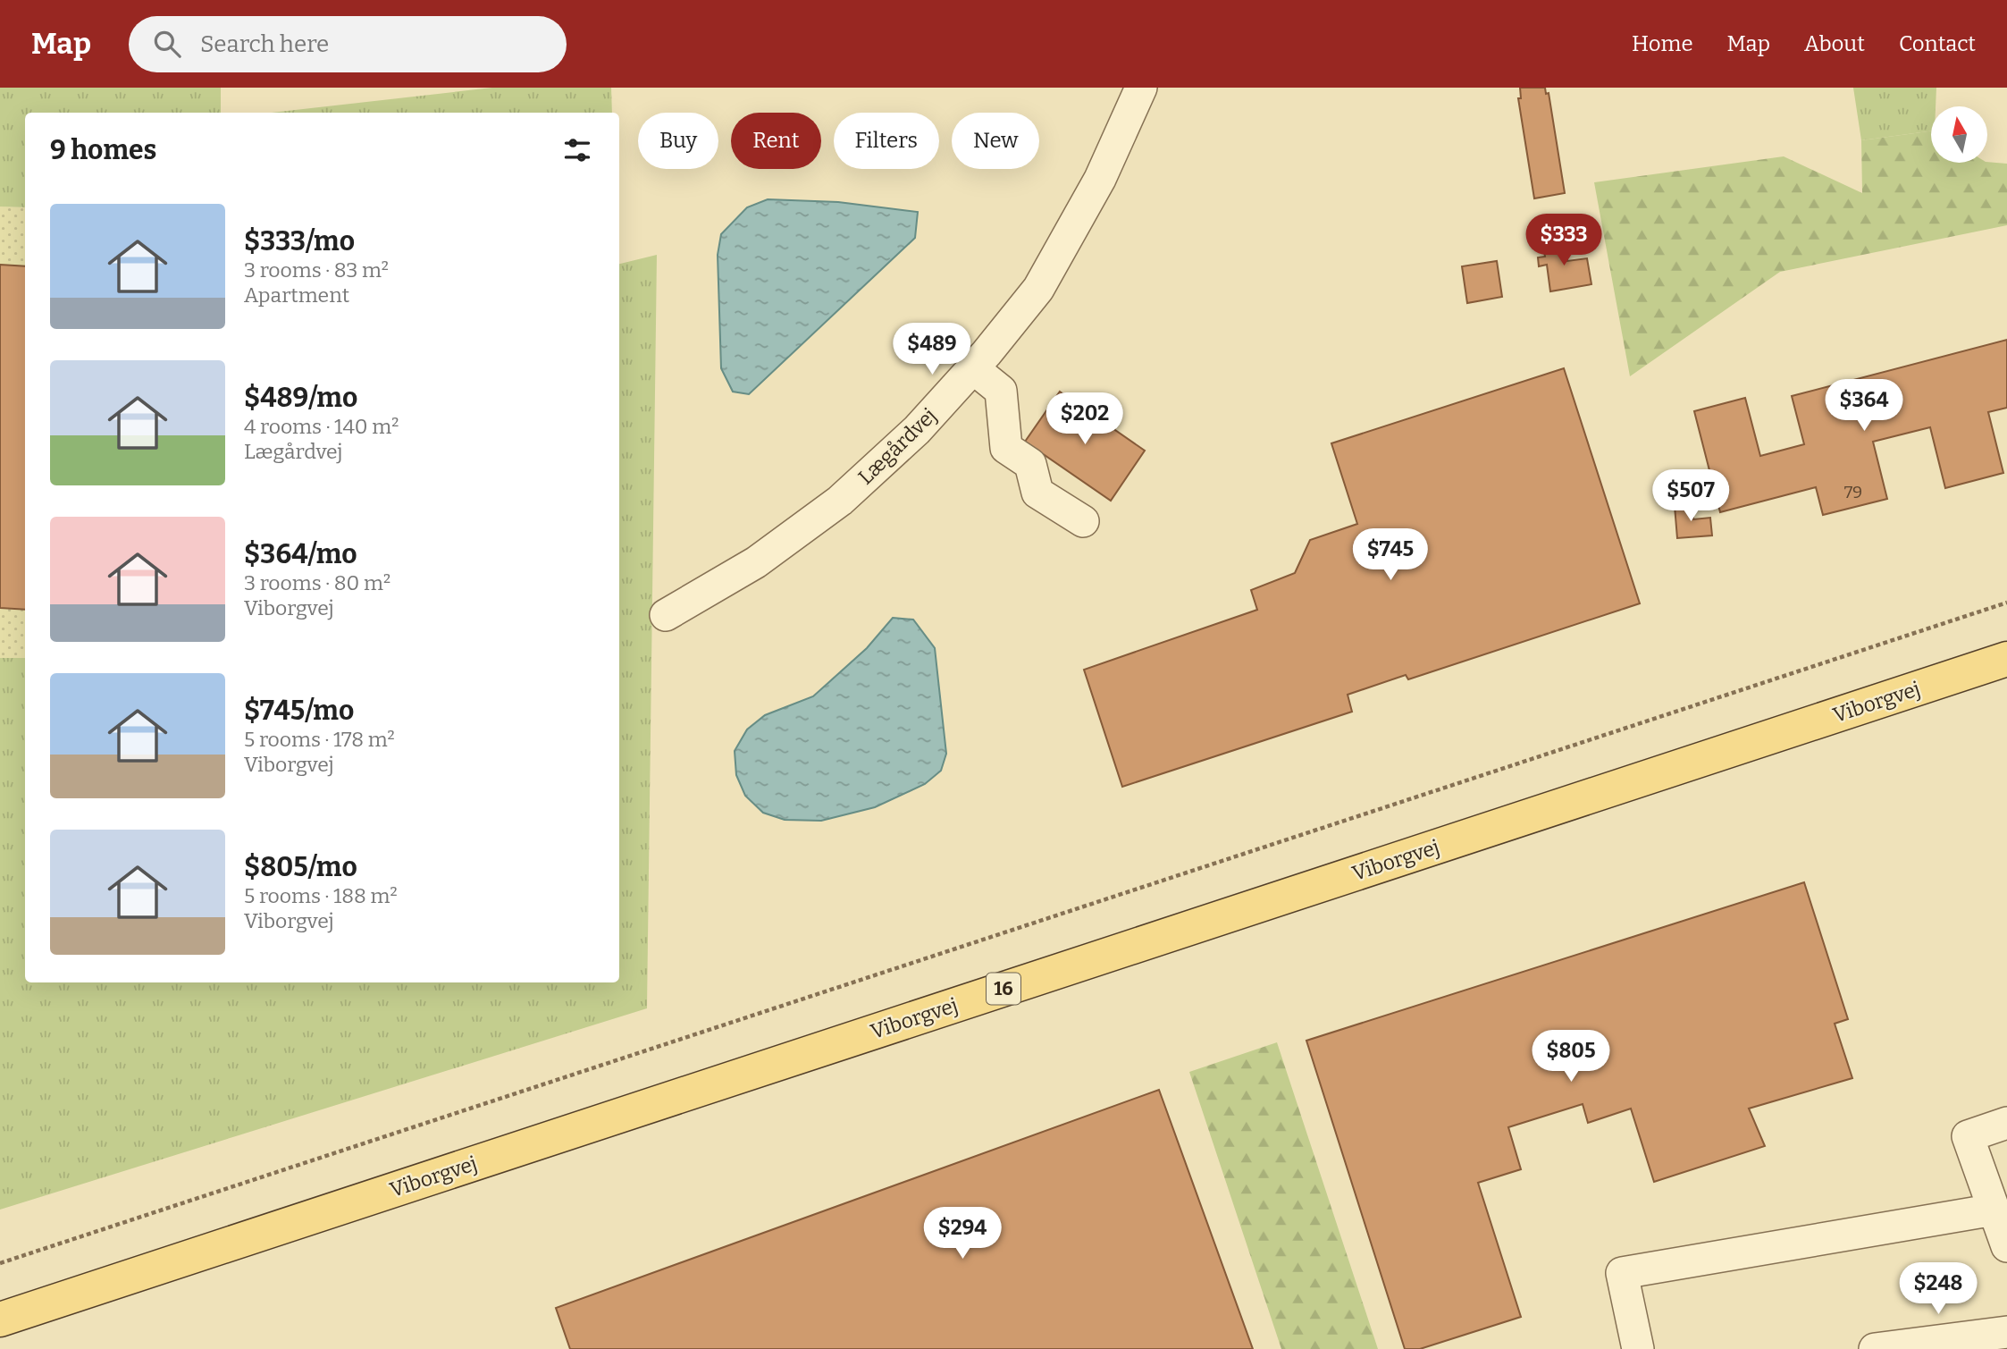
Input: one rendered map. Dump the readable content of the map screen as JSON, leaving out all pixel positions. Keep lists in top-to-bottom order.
{
  "streets": {
    "main road": ["Viborgvej", "16"],
    "street": ["Lægårdvej"]
  },
  "house_numbers": ["79"],
  "north": "top",
  "page": {
    "header": "Map",
    "search": "Search here",
    "nav": [
      "Home",
      "Map",
      "About",
      "Contact"
    ],
    "chip": [
      "Buy",
      "Rent",
      "Filters",
      "New"
    ],
    "heading": "9 homes",
    "list": [
      {
        "name": "$333/mo",
        "note": "3 rooms · 83 m² · Apartment"
      },
      {
        "name": "$489/mo",
        "note": "4 rooms · 140 m² · Lægårdvej"
      },
      {
        "name": "$364/mo",
        "note": "3 rooms · 80 m² · Viborgvej"
      },
      {
        "name": "$745/mo",
        "note": "5 rooms · 178 m² · Viborgvej"
      },
      {
        "name": "$805/mo",
        "note": "5 rooms · 188 m² · Viborgvej"
      }
    ],
    "price": [
      "$333",
      "$489",
      "$364",
      "$202",
      "$507",
      "$745",
      "$805",
      "$294",
      "$248"
    ]
  }
}
